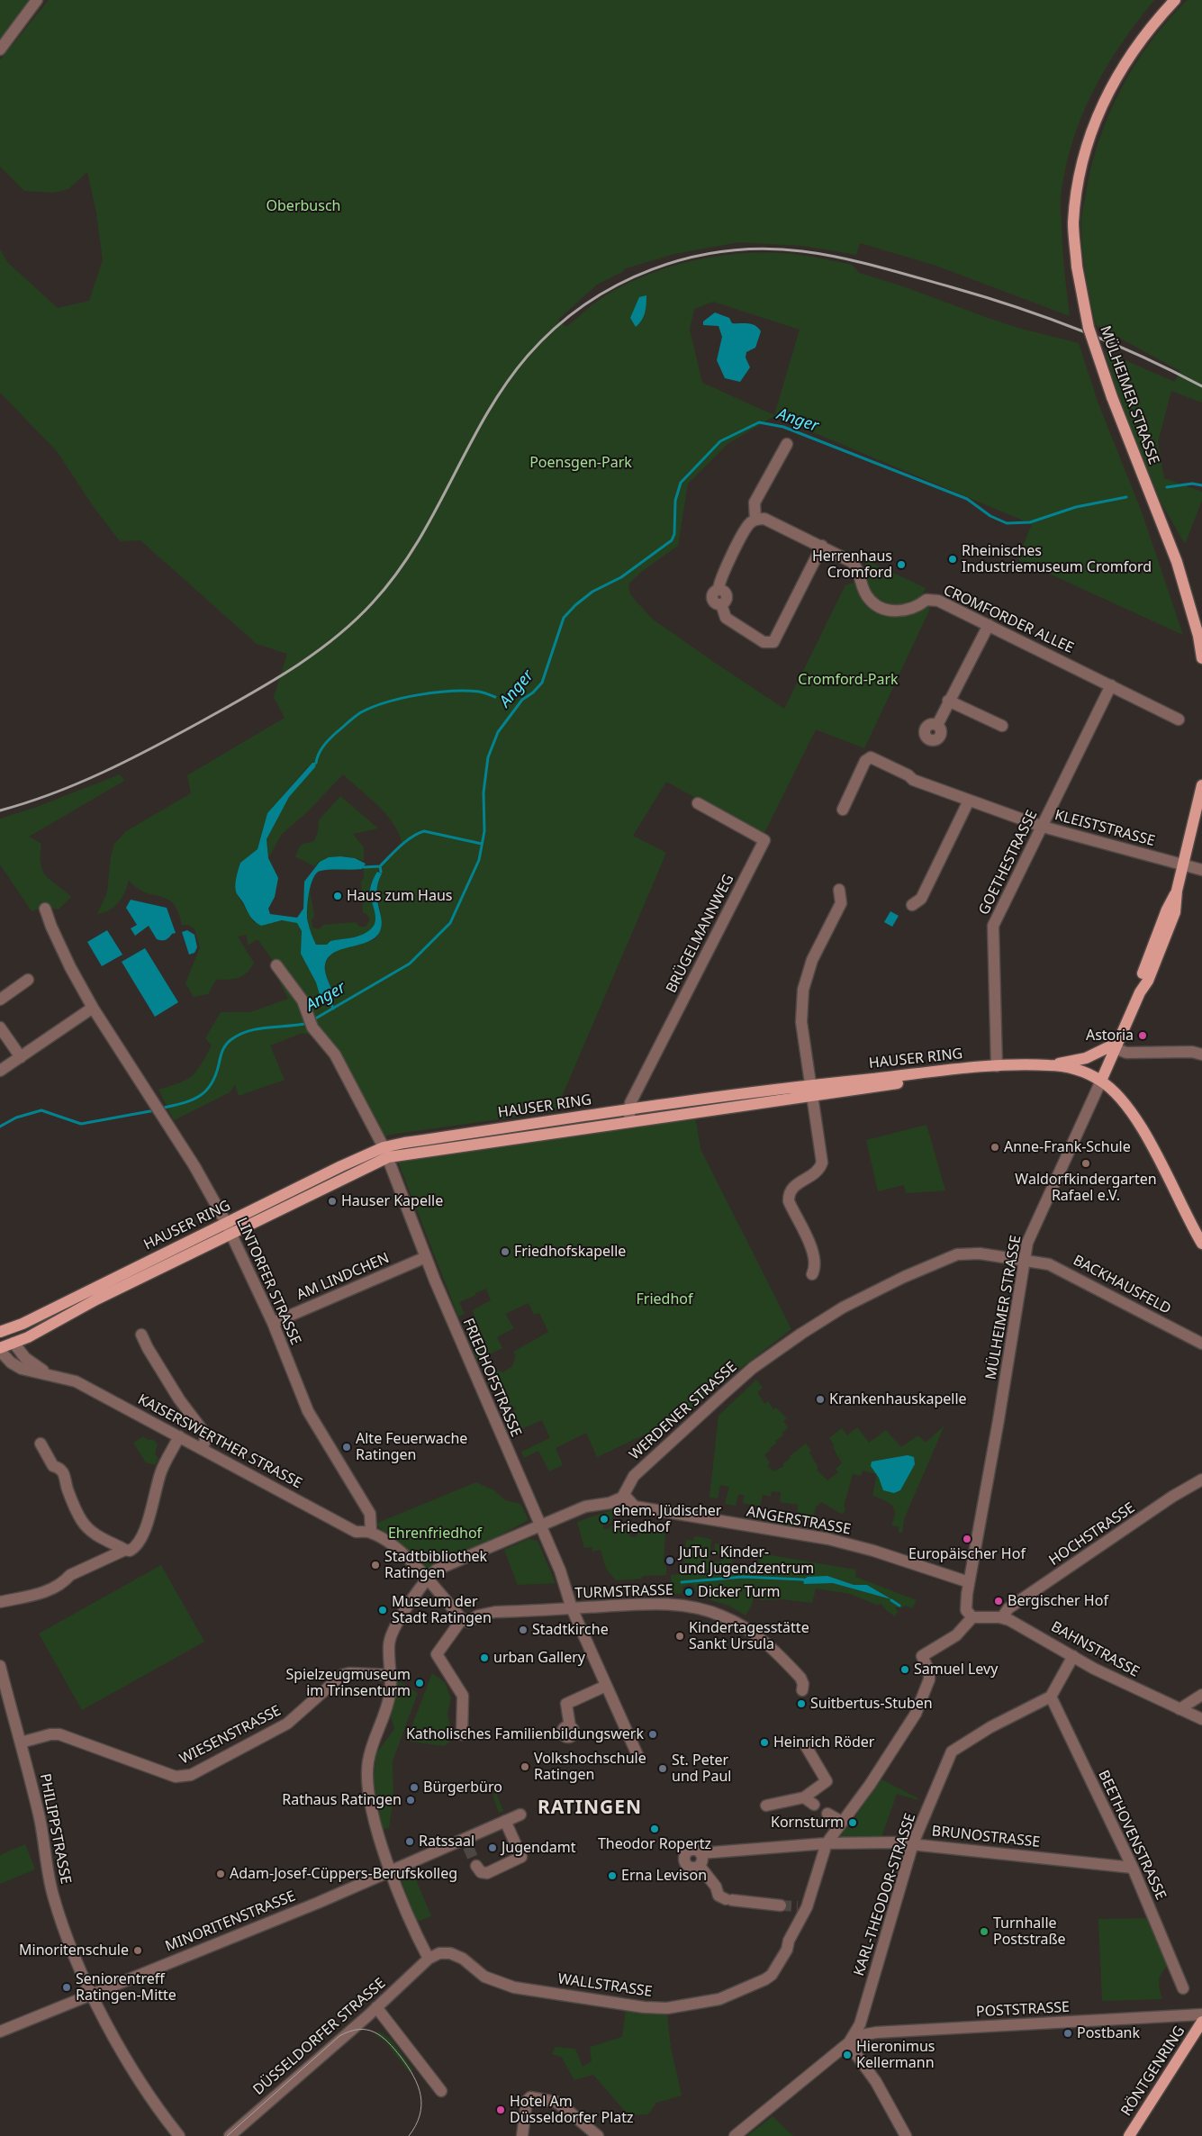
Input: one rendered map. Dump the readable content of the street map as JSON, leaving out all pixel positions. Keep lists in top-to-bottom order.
{
  "streets": {
    "main road": [
      "MÜLHEIMER STRASSE",
      "HAUSER RING",
      "KAISERSWERTHER STRASSE",
      "RÖNTGENRING"
    ],
    "street": [
      "CROMFORDER ALLEE",
      "KLEISTSTRASSE",
      "GOETHESTRASSE",
      "BRÜGELMANNWEG",
      "AM LINDCHEN",
      "LINTORFER STRASSE",
      "BACKHAUSFELD",
      "FRIEDHOFSTRASSE",
      "WERDENER STRASSE",
      "ANGERSTRASSE",
      "HOCHSTRASSE",
      "TURMSTRASSE",
      "BAHNSTRASSE",
      "WIESENSTRASSE",
      "PHILIPPSTRASSE",
      "BEETHOVENSTRASSE",
      "BRUNOSTRASSE",
      "KARL-THEODOR-STRASSE",
      "MINORITENSTRASSE",
      "WALLSTRASSE",
      "POSTSTRASSE",
      "DÜSSELDORFER STRASSE"
    ]
  },
  "crossings": [
    ["MÜLHEIMER STRASSE", "KLEISTSTRASSE"],
    ["MÜLHEIMER STRASSE", "HAUSER RING"],
    ["MÜLHEIMER STRASSE", "BACKHAUSFELD"],
    ["MÜLHEIMER STRASSE", "WERDENER STRASSE"],
    ["MÜLHEIMER STRASSE", "ANGERSTRASSE"],
    ["MÜLHEIMER STRASSE", "BAHNSTRASSE"],
    ["MÜLHEIMER STRASSE", "WALLSTRASSE"],
    ["CROMFORDER ALLEE", "GOETHESTRASSE"],
    ["KLEISTSTRASSE", "GOETHESTRASSE"],
    ["GOETHESTRASSE", "HAUSER RING"],
    ["BRÜGELMANNWEG", "HAUSER RING"],
    ["HAUSER RING", "LINTORFER STRASSE"],
    ["HAUSER RING", "FRIEDHOFSTRASSE"],
    ["HAUSER RING", "KAISERSWERTHER STRASSE"],
    ["AM LINDCHEN", "LINTORFER STRASSE"],
    ["AM LINDCHEN", "FRIEDHOFSTRASSE"],
    ["LINTORFER STRASSE", "KAISERSWERTHER STRASSE"],
    ["BACKHAUSFELD", "WERDENER STRASSE"],
    ["FRIEDHOFSTRASSE", "TURMSTRASSE"],
    ["WERDENER STRASSE", "ANGERSTRASSE"],
    ["HOCHSTRASSE", "BAHNSTRASSE"],
    ["BAHNSTRASSE", "WALLSTRASSE"],
    ["WIESENSTRASSE", "PHILIPPSTRASSE"],
    ["PHILIPPSTRASSE", "MINORITENSTRASSE"],
    ["BEETHOVENSTRASSE", "BRUNOSTRASSE"],
    ["BEETHOVENSTRASSE", "KARL-THEODOR-STRASSE"],
    ["BRUNOSTRASSE", "KARL-THEODOR-STRASSE"],
    ["BRUNOSTRASSE", "WALLSTRASSE"],
    ["KARL-THEODOR-STRASSE", "POSTSTRASSE"],
    ["WALLSTRASSE", "DÜSSELDORFER STRASSE"]
  ],
  "districts": ["RATINGEN"],
  "water": ["Anger"],
  "parks": [
    "Oberbusch",
    "Poensgen-Park",
    "Cromford-Park",
    "Friedhof",
    "Ehrenfriedhof"
  ],
  "places": [
    "Rheinisches Industriemuseum Cromford",
    "Herrenhaus Cromford",
    "Haus zum Haus",
    "Astoria",
    "Anne-Frank-Schule",
    "Waldorfkindergarten Rafael e.V.",
    "Hauser Kapelle",
    "Friedhofskapelle",
    "Krankenhauskapelle",
    "Alte Feuerwache Ratingen",
    "ehem. Jüdischer Friedhof",
    "Europäischer Hof",
    "JuTu - Kinder- und Jugendzentrum",
    "Stadtbibliothek Ratingen",
    "Dicker Turm",
    "Bergischer Hof",
    "Museum der Stadt Ratingen",
    "Stadtkirche",
    "Kindertagesstätte Sankt Ursula",
    "urban Gallery",
    "Samuel Levy",
    "Spielzeugmuseum im Trinsenturm",
    "Suitbertus-Stuben",
    "Katholisches Familienbildungswerk",
    "Heinrich Röder",
    "Volkshochschule Ratingen",
    "St. Peter und Paul",
    "Bürgerbüro",
    "Rathaus Ratingen",
    "Kornsturm",
    "Theodor Ropertz",
    "Ratssaal",
    "Jugendamt",
    "Adam-Josef-Cüppers-Berufskolleg",
    "Erna Levison",
    "Turnhalle Poststraße",
    "Minoritenschule",
    "Seniorentreff Ratingen-Mitte",
    "Postbank",
    "Hieronimus Kellermann",
    "Hotel Am Düsseldorfer Platz"
  ]
}
